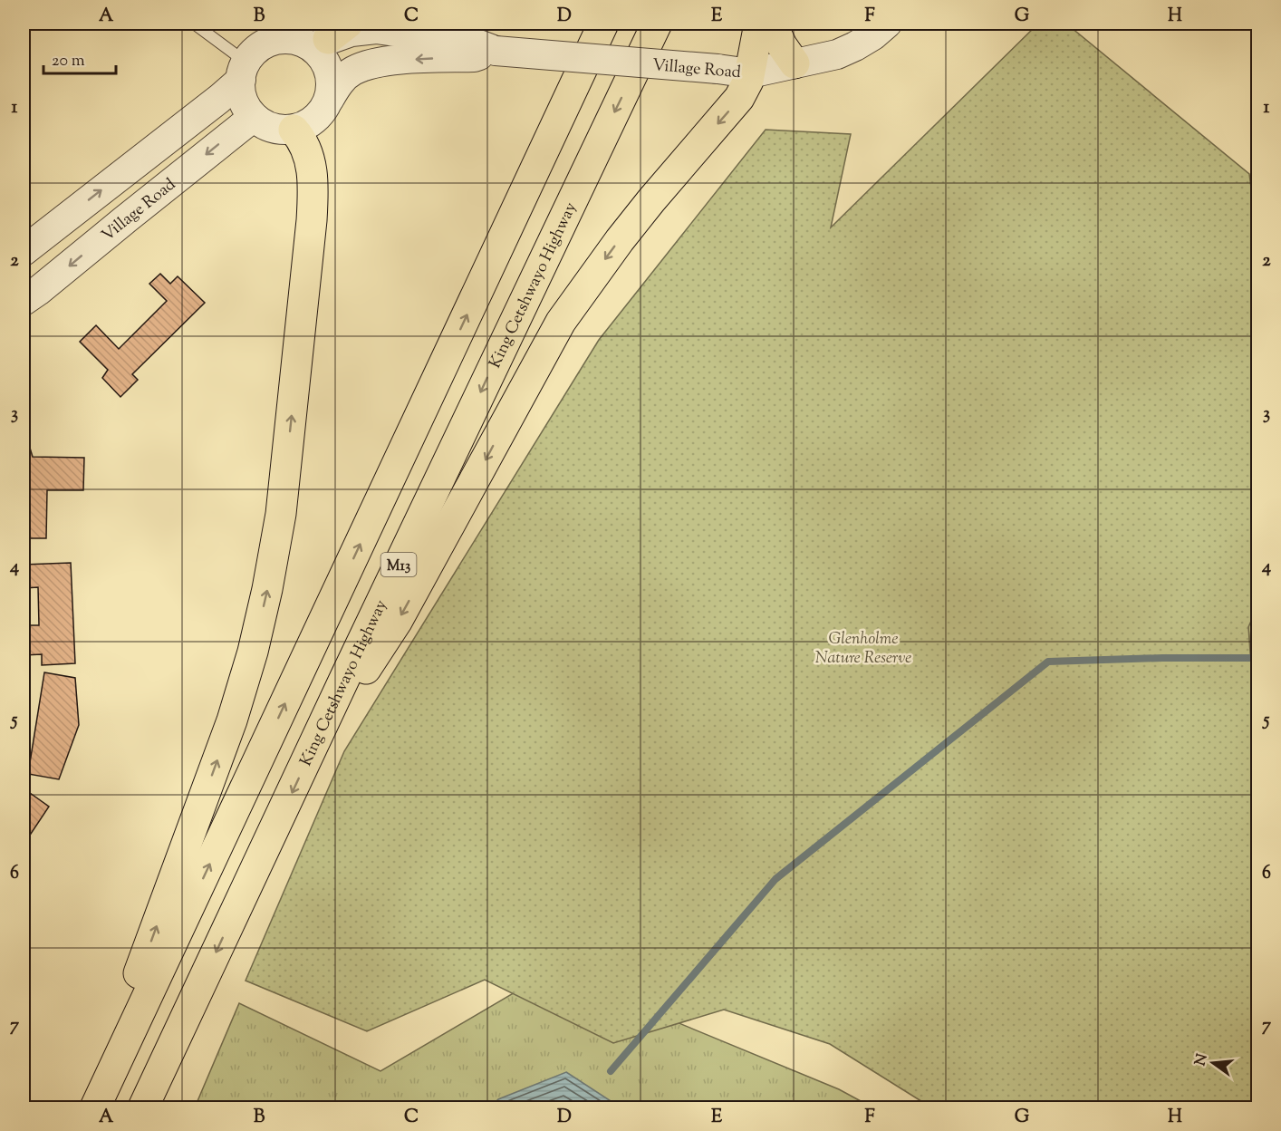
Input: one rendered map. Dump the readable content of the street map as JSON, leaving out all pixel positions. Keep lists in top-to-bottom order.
{
  "streets": {
    "highway": ["King Cetshwayo Highway", "M13"],
    "street": ["Village Road"]
  },
  "parks": ["Glenholme Nature Reserve"],
  "scale_bar": "20 m",
  "north": "left",
  "grid": {
    "columns": [
      "A",
      "B",
      "C",
      "D",
      "E",
      "F",
      "G",
      "H"
    ],
    "rows": [
      "1",
      "2",
      "3",
      "4",
      "5",
      "6",
      "7"
    ]
  }
}
